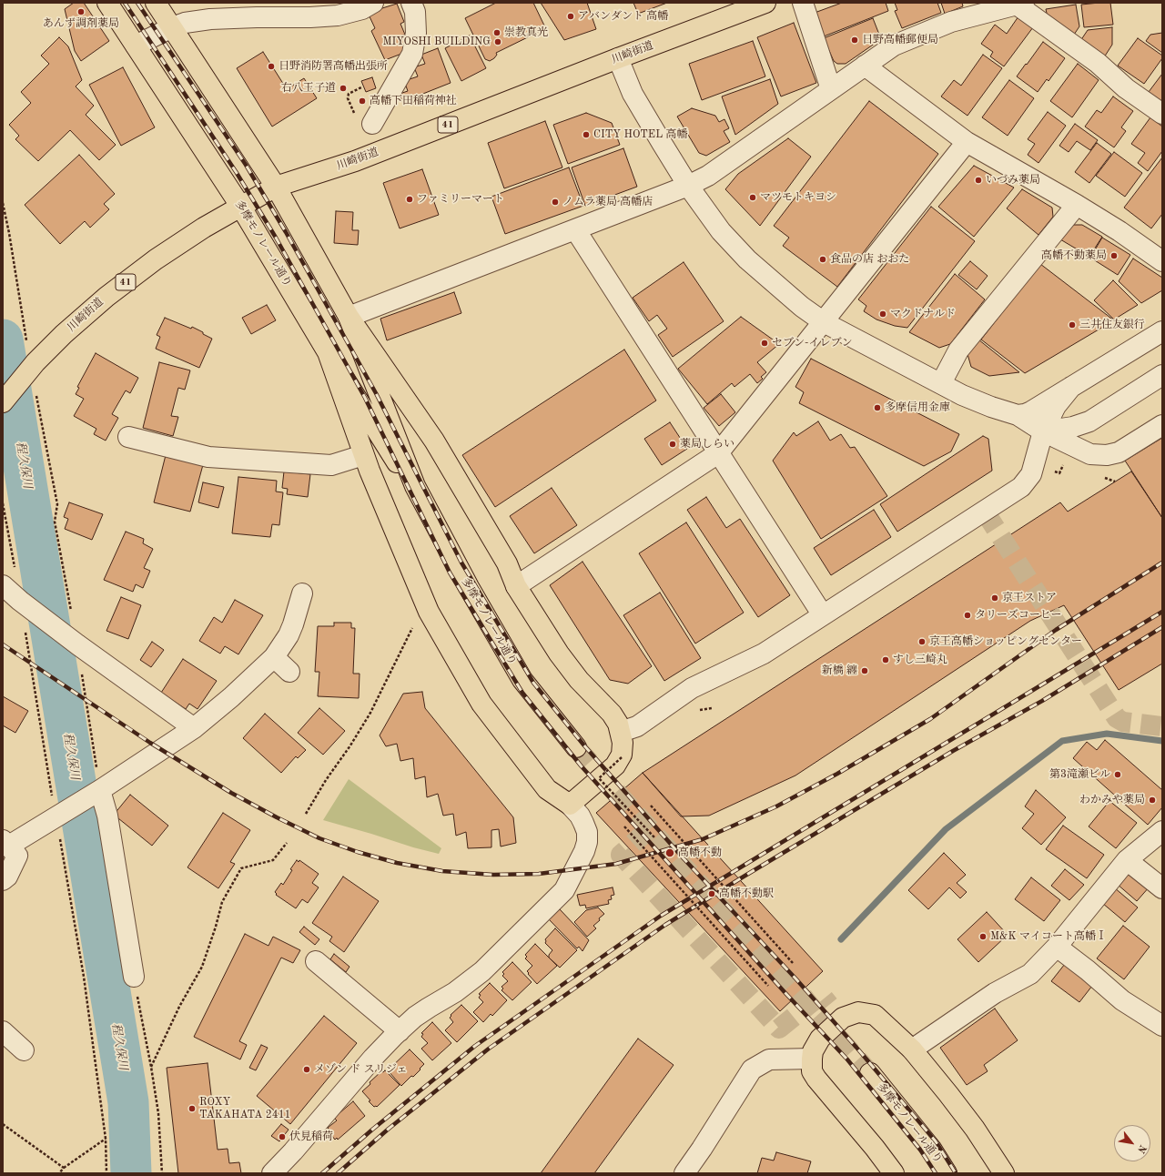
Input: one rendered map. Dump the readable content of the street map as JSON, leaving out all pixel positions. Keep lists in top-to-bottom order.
{
  "streets": {
    "main road": ["川崎街道", "41", "多摩モノレール通り"]
  },
  "crossings": [
    ["川崎街道", "多摩モノレール通り"]
  ],
  "water": ["程久保川"],
  "places": [
    "あんず調剤薬局",
    "アバンダント 高幡",
    "崇教真光",
    "日野高幡郵便局",
    "MIYOSHI BUILDING",
    "日野消防署高幡出張所",
    "右八王子道",
    "高幡下田稲荷神社",
    "CITY HOTEL 高幡",
    "いづみ薬局",
    "マツモトキヨシ",
    "ファミリーマート",
    "ノムラ薬局 高幡店",
    "高幡不動薬局",
    "食品の店 おおた",
    "マクドナルド",
    "三井住友銀行",
    "セブン-イレブン",
    "多摩信用金庫",
    "薬局しらい",
    "京王ストア",
    "タリーズコーヒー",
    "京王高幡ショッピングセンター",
    "すし三崎丸",
    "新橋 纏",
    "第3滝瀬ビル",
    "わかみや薬局",
    "高幡不動",
    "高幡不動駅",
    "M&K マイコート高幡Ⅰ",
    "メゾン ド スリジェ",
    "ROXY TAKAHATA 2411",
    "伏見稲荷"
  ],
  "north": "bottom right"
}
